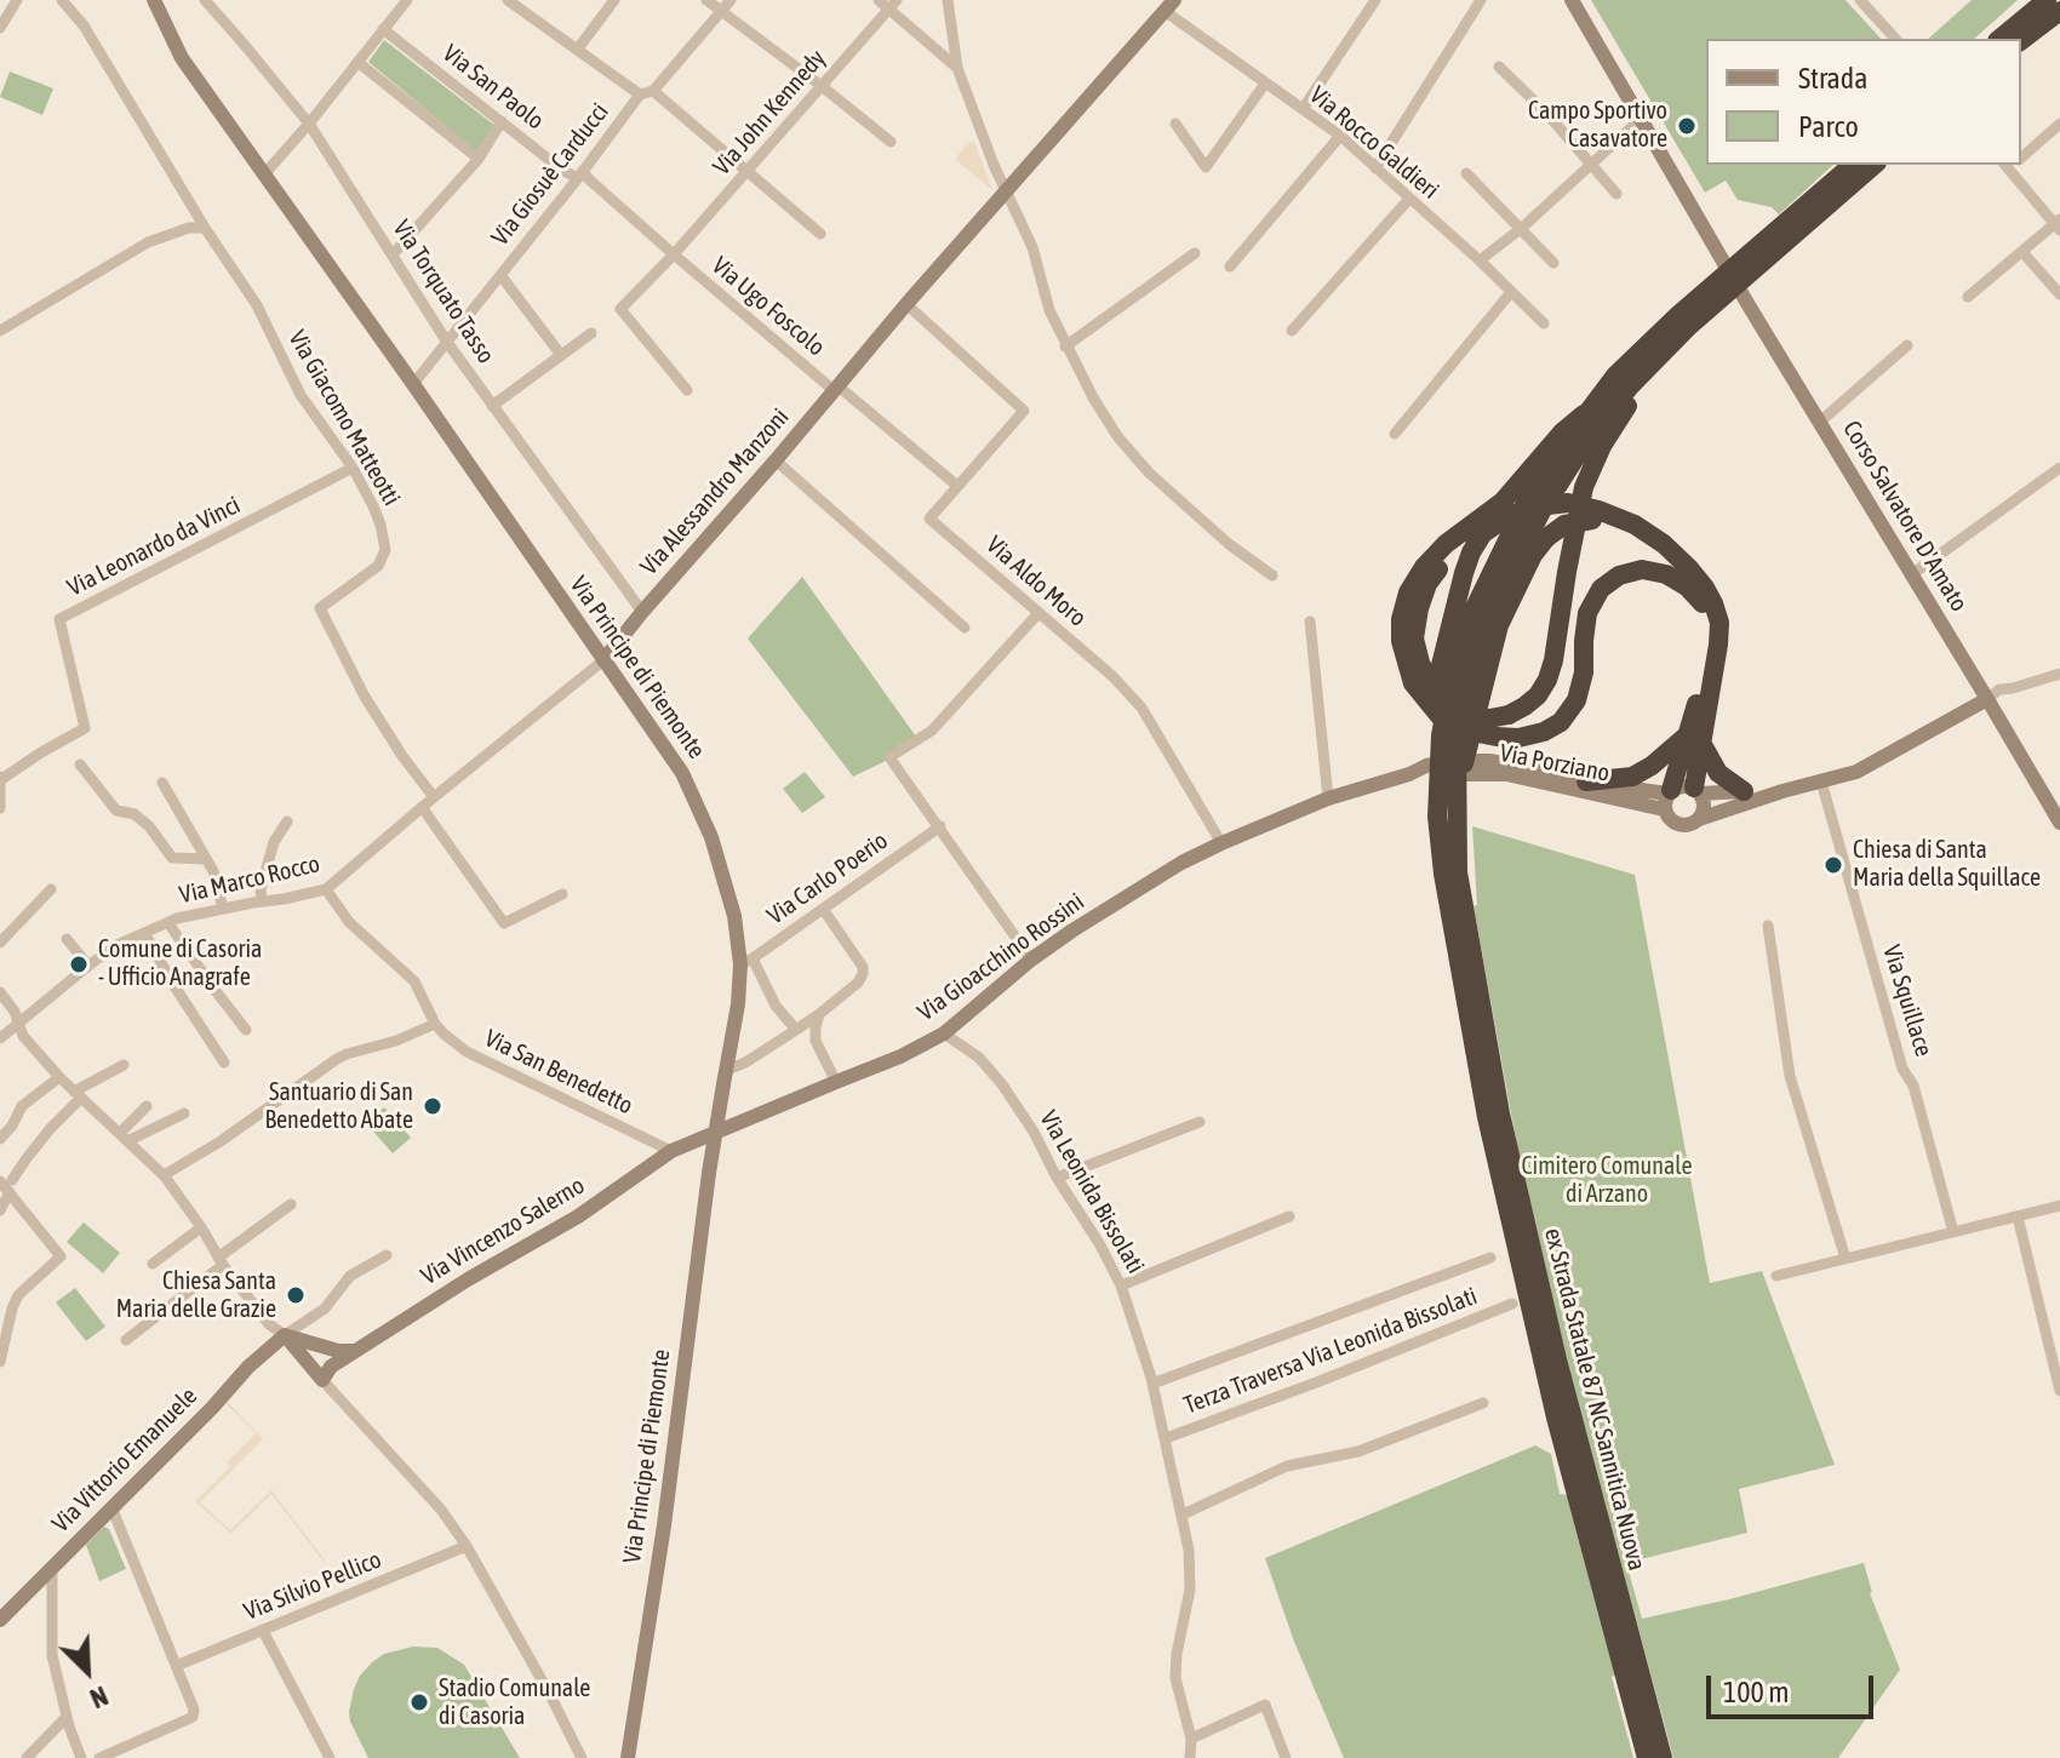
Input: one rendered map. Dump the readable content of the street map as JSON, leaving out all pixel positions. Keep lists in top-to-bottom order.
{
  "streets": {
    "highway": ["ex Strada Statale 87 NC Sannitica Nuova"],
    "street": [
      "Via San Paolo",
      "Via John Kennedy",
      "Via Rocco Galdieri",
      "Via Giosuè Carducci",
      "Via Torquato Tasso",
      "Via Ugo Foscolo",
      "Via Giacomo Matteotti",
      "Via Alessandro Manzoni",
      "Corso Salvatore D'Amato",
      "Via Leonardo da Vinci",
      "Via Aldo Moro",
      "Via Principe di Piemonte",
      "Via Porziano",
      "Via Carlo Poerio",
      "Via Marco Rocco",
      "Via Gioacchino Rossini",
      "Via Squillace",
      "Via San Benedetto",
      "Via Leonida Bissolati",
      "Via Vincenzo Salerno",
      "Terza Traversa Via Leonida Bissolati",
      "Via Vittorio Emanuele",
      "Via Silvio Pellico"
    ]
  },
  "crossings": [
    ["Via San Paolo", "Via Giosuè Carducci"],
    ["Via San Paolo", "Via Ugo Foscolo"],
    ["Via John Kennedy", "Via Ugo Foscolo"],
    ["Via Rocco Galdieri", "Via Alessandro Manzoni"],
    ["Via Giosuè Carducci", "Via Torquato Tasso"],
    ["Via Giosuè Carducci", "Via Ugo Foscolo"],
    ["Via Giosuè Carducci", "Via Principe di Piemonte"],
    ["Via Torquato Tasso", "Via Alessandro Manzoni"],
    ["Via Ugo Foscolo", "Via Alessandro Manzoni"],
    ["Via Giacomo Matteotti", "Via Alessandro Manzoni"],
    ["Via Giacomo Matteotti", "Via Leonardo da Vinci"],
    ["Via Giacomo Matteotti", "Via Marco Rocco"],
    ["Via Alessandro Manzoni", "Via Principe di Piemonte"],
    ["Via Alessandro Manzoni", "Via Marco Rocco"],
    ["Corso Salvatore D'Amato", "Via Porziano"],
    ["Via Aldo Moro", "Via Gioacchino Rossini"],
    ["Via Principe di Piemonte", "Via Carlo Poerio"],
    ["Via Porziano", "Via Gioacchino Rossini"],
    ["Via Porziano", "Via Squillace"],
    ["Via Marco Rocco", "Via San Benedetto"],
    ["Via Gioacchino Rossini", "Via San Benedetto"],
    ["Via Gioacchino Rossini", "Via Leonida Bissolati"],
    ["Via Gioacchino Rossini", "Via Vincenzo Salerno"],
    ["Via San Benedetto", "Via Vincenzo Salerno"],
    ["Via Leonida Bissolati", "Terza Traversa Via Leonida Bissolati"]
  ],
  "parks": ["Cimitero Comunale di Arzano"],
  "places": [
    "Campo Sportivo Casavatore",
    "Chiesa di Santa Maria della Squillace",
    "Comune di Casoria - Ufficio Anagrafe",
    "Santuario di San Benedetto Abate",
    "Chiesa Santa Maria delle Grazie",
    "Stadio Comunale di Casoria"
  ],
  "legend": ["Strada", "Parco"],
  "scale_bar": "100 m",
  "north": "bottom right"
}
